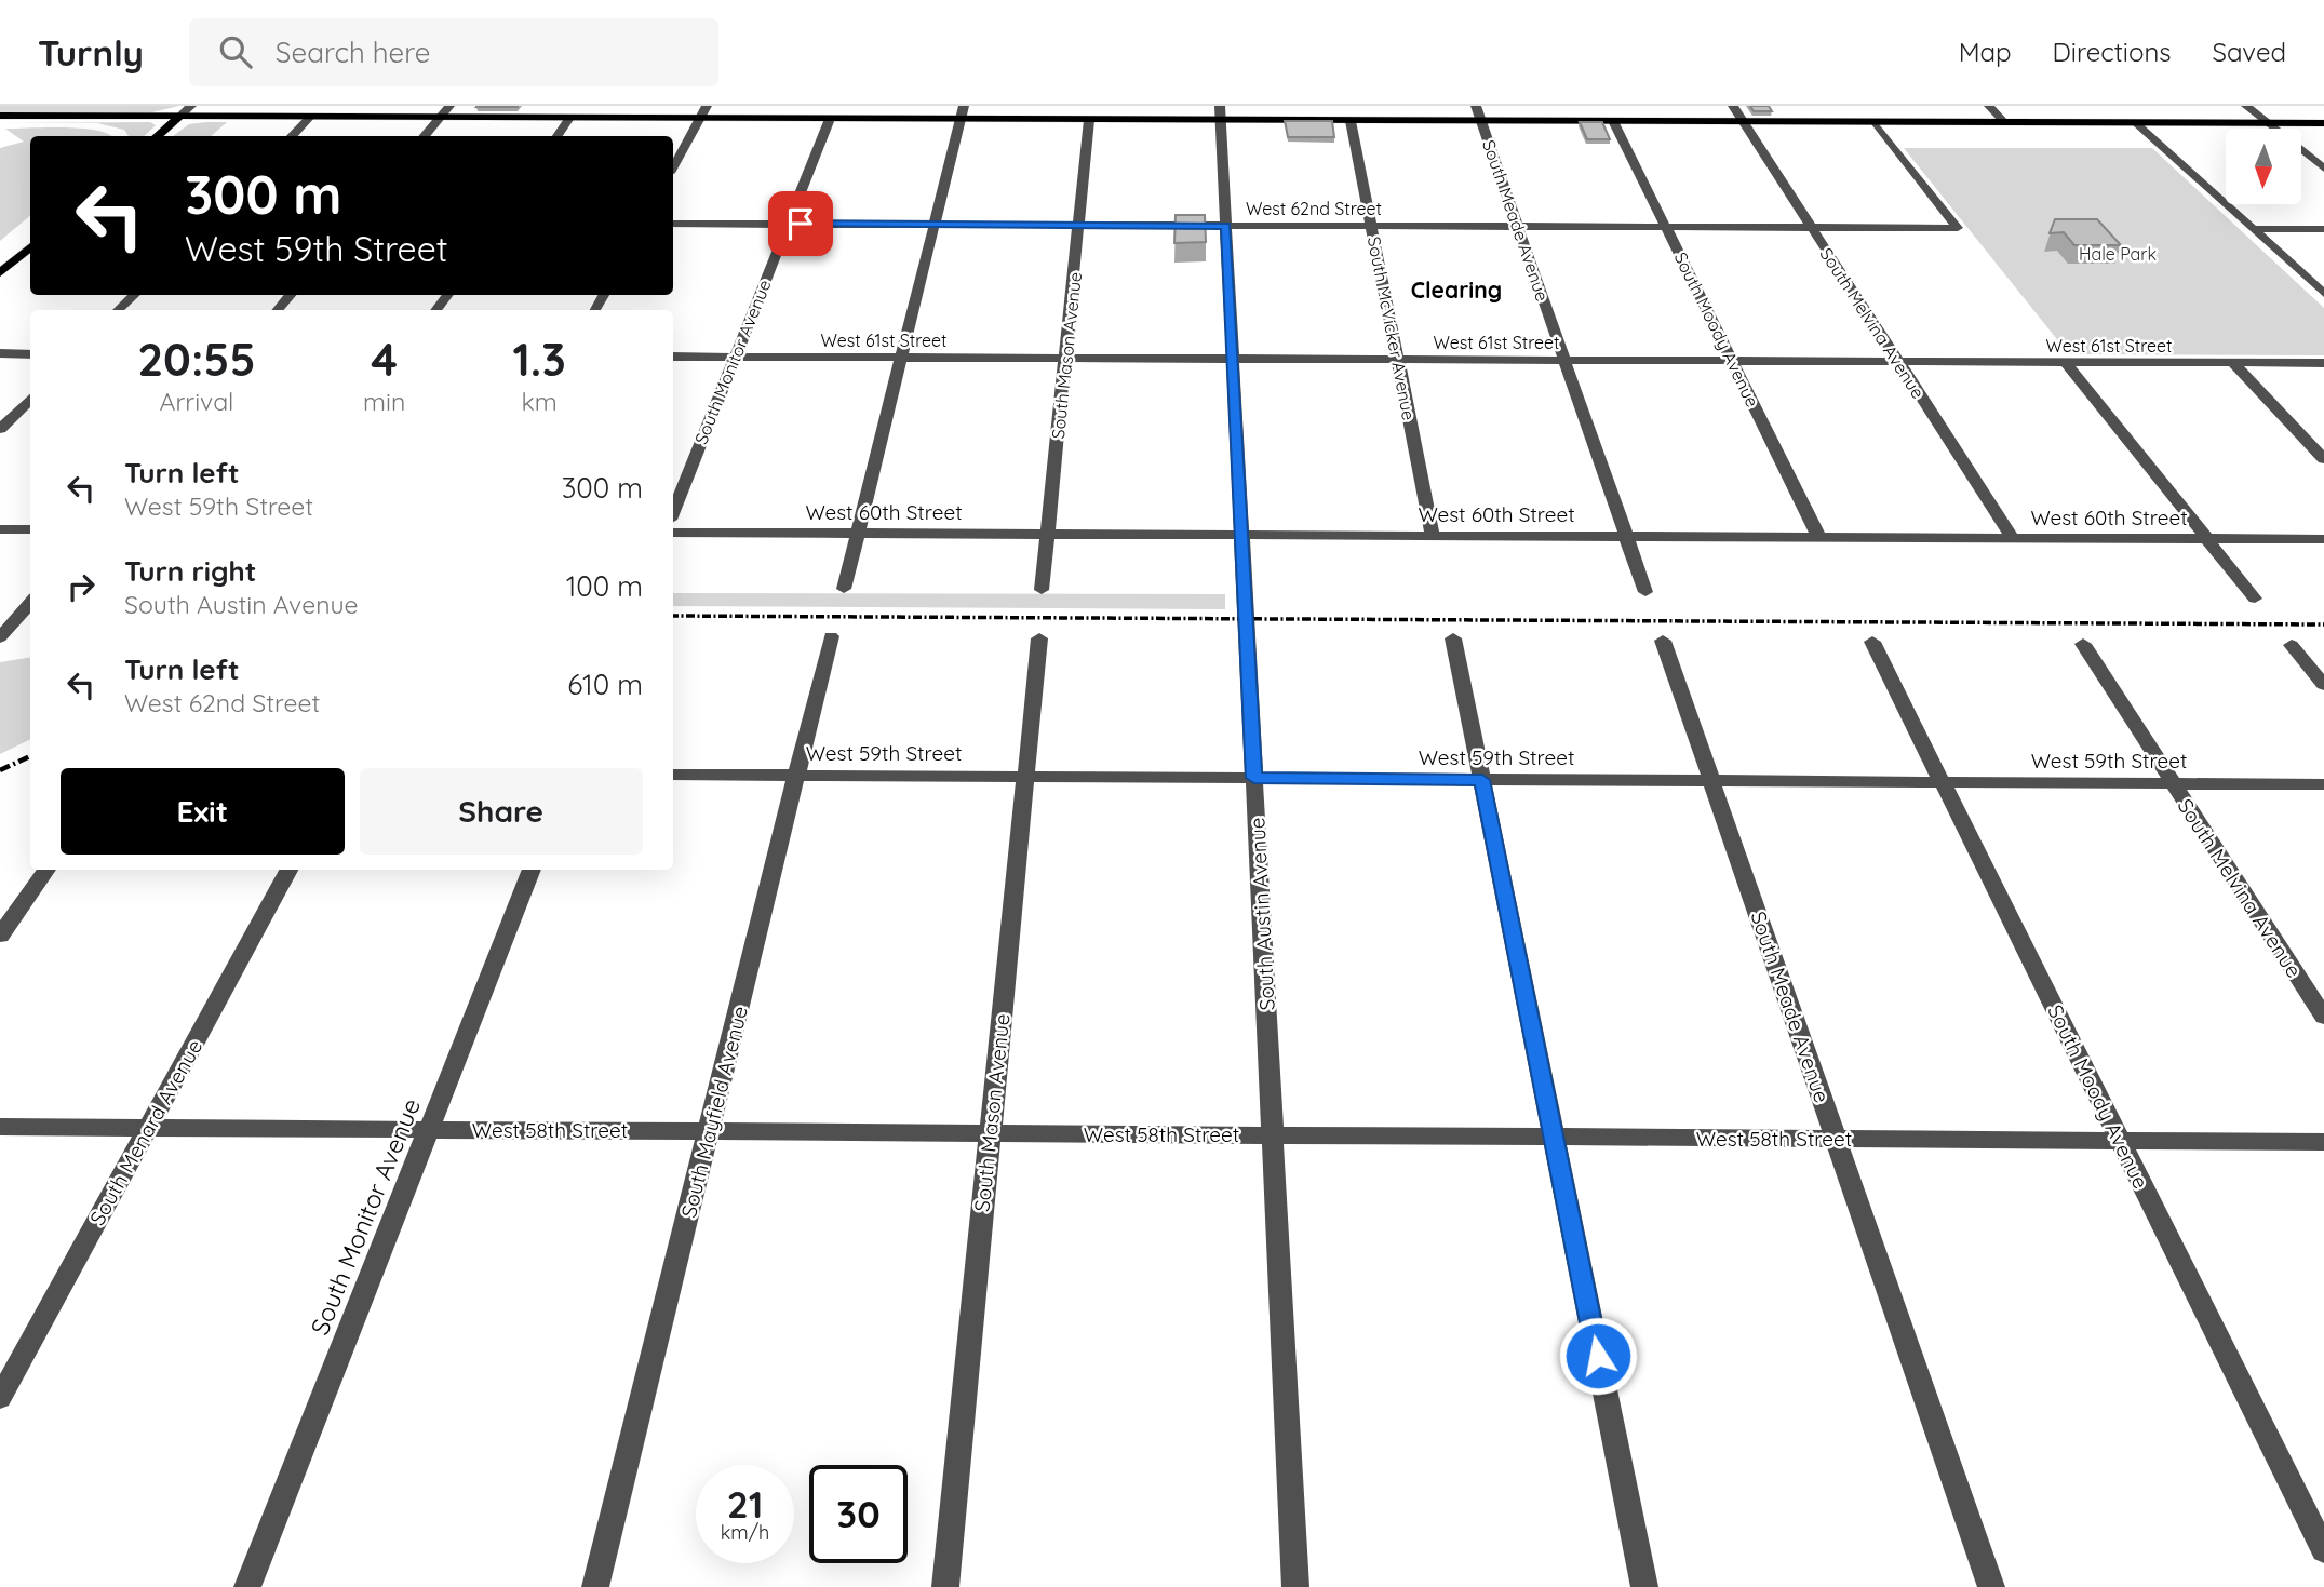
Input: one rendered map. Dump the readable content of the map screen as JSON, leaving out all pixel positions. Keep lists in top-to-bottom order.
{
  "streets": {
    "street": [
      "West 62nd Street",
      "South Meade Avenue",
      "South Melvina Avenue",
      "South McVicker Avenue",
      "South Moody Avenue",
      "West 61st Street",
      "South Mason Avenue",
      "South Monitor Avenue",
      "West 60th Street",
      "West 59th Street",
      "South Austin Avenue",
      "South Mayfield Avenue",
      "West 58th Street",
      "South Menard Avenue"
    ]
  },
  "crossings": [
    ["West 62nd Street", "South Meade Avenue"],
    ["West 62nd Street", "South Melvina Avenue"],
    ["West 62nd Street", "South McVicker Avenue"],
    ["West 62nd Street", "South Moody Avenue"],
    ["West 62nd Street", "South Mason Avenue"],
    ["West 62nd Street", "South Monitor Avenue"],
    ["West 62nd Street", "South Austin Avenue"],
    ["South Meade Avenue", "West 61st Street"],
    ["South Meade Avenue", "West 60th Street"],
    ["South Meade Avenue", "West 59th Street"],
    ["South Meade Avenue", "West 58th Street"],
    ["South Melvina Avenue", "West 61st Street"],
    ["South Melvina Avenue", "West 60th Street"],
    ["South Melvina Avenue", "West 59th Street"],
    ["South McVicker Avenue", "West 61st Street"],
    ["South McVicker Avenue", "West 60th Street"],
    ["South Moody Avenue", "West 61st Street"],
    ["South Moody Avenue", "West 60th Street"],
    ["South Moody Avenue", "West 59th Street"],
    ["South Moody Avenue", "West 58th Street"],
    ["West 61st Street", "South Mason Avenue"],
    ["West 61st Street", "South Monitor Avenue"],
    ["West 61st Street", "South Austin Avenue"],
    ["South Mason Avenue", "West 60th Street"],
    ["South Mason Avenue", "West 59th Street"],
    ["South Mason Avenue", "West 58th Street"],
    ["South Monitor Avenue", "West 58th Street"],
    ["West 60th Street", "South Austin Avenue"],
    ["West 59th Street", "South Austin Avenue"],
    ["West 59th Street", "South Mayfield Avenue"],
    ["South Austin Avenue", "West 58th Street"],
    ["South Mayfield Avenue", "West 58th Street"],
    ["West 58th Street", "South Menard Avenue"]
  ],
  "districts": ["Clearing"],
  "parks": ["Hale Park"],
  "north": "bottom",
  "page": {
    "header": "Turnly",
    "search": "Search here",
    "nav": ["Map", "Directions", "Saved"],
    "turn": ["300 m", "West 59th Street"],
    "eta": [
      "20:55",
      "Arrival",
      "4",
      "min",
      "1.3",
      "km"
    ],
    "list": [
      {
        "name": "Turn left",
        "note": "West 59th Street",
        "value": "300 m"
      },
      {
        "name": "Turn right",
        "note": "South Austin Avenue",
        "value": "100 m"
      },
      {
        "name": "Turn left",
        "note": "West 62nd Street",
        "value": "610 m"
      }
    ],
    "buttons": ["Exit", "Share"],
    "speed": "21 km/h",
    "limit": "30"
  }
}
